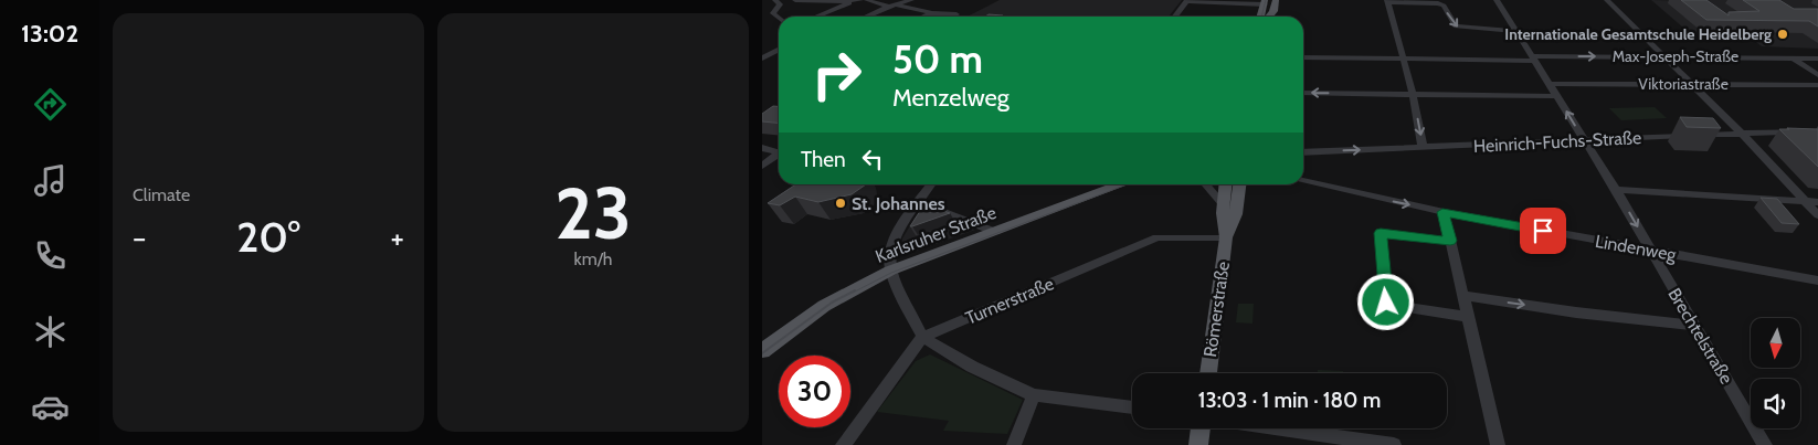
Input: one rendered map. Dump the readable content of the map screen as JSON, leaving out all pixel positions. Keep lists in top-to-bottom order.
{
  "streets": {
    "main road": ["Karlsruher Straße", "Römerstraße"],
    "street": [
      "Max-Joseph-Straße",
      "Viktoriastraße",
      "Heinrich-Fuchs-Straße",
      "Lindenweg",
      "Turnerstraße",
      "Brechtelstraße"
    ]
  },
  "crossings": [
    ["Max-Joseph-Straße", "Brechtelstraße"],
    ["Viktoriastraße", "Brechtelstraße"],
    ["Heinrich-Fuchs-Straße", "Brechtelstraße"],
    ["Lindenweg", "Brechtelstraße"],
    ["Turnerstraße", "Römerstraße"]
  ],
  "places": ["Internationale Gesamtschule Heidelberg", "St. Johannes"],
  "north": "bottom",
  "page": {
    "tabs": "13:02",
    "tile": [
      "Climate",
      ["23", "km/h"]
    ],
    "turn": ["50 m", "Menzelweg"],
    "then": "Then",
    "heat": ["−", "20°", "+"],
    "limit": "30",
    "trip": "13:03 · 1 min · 180 m"
  }
}
